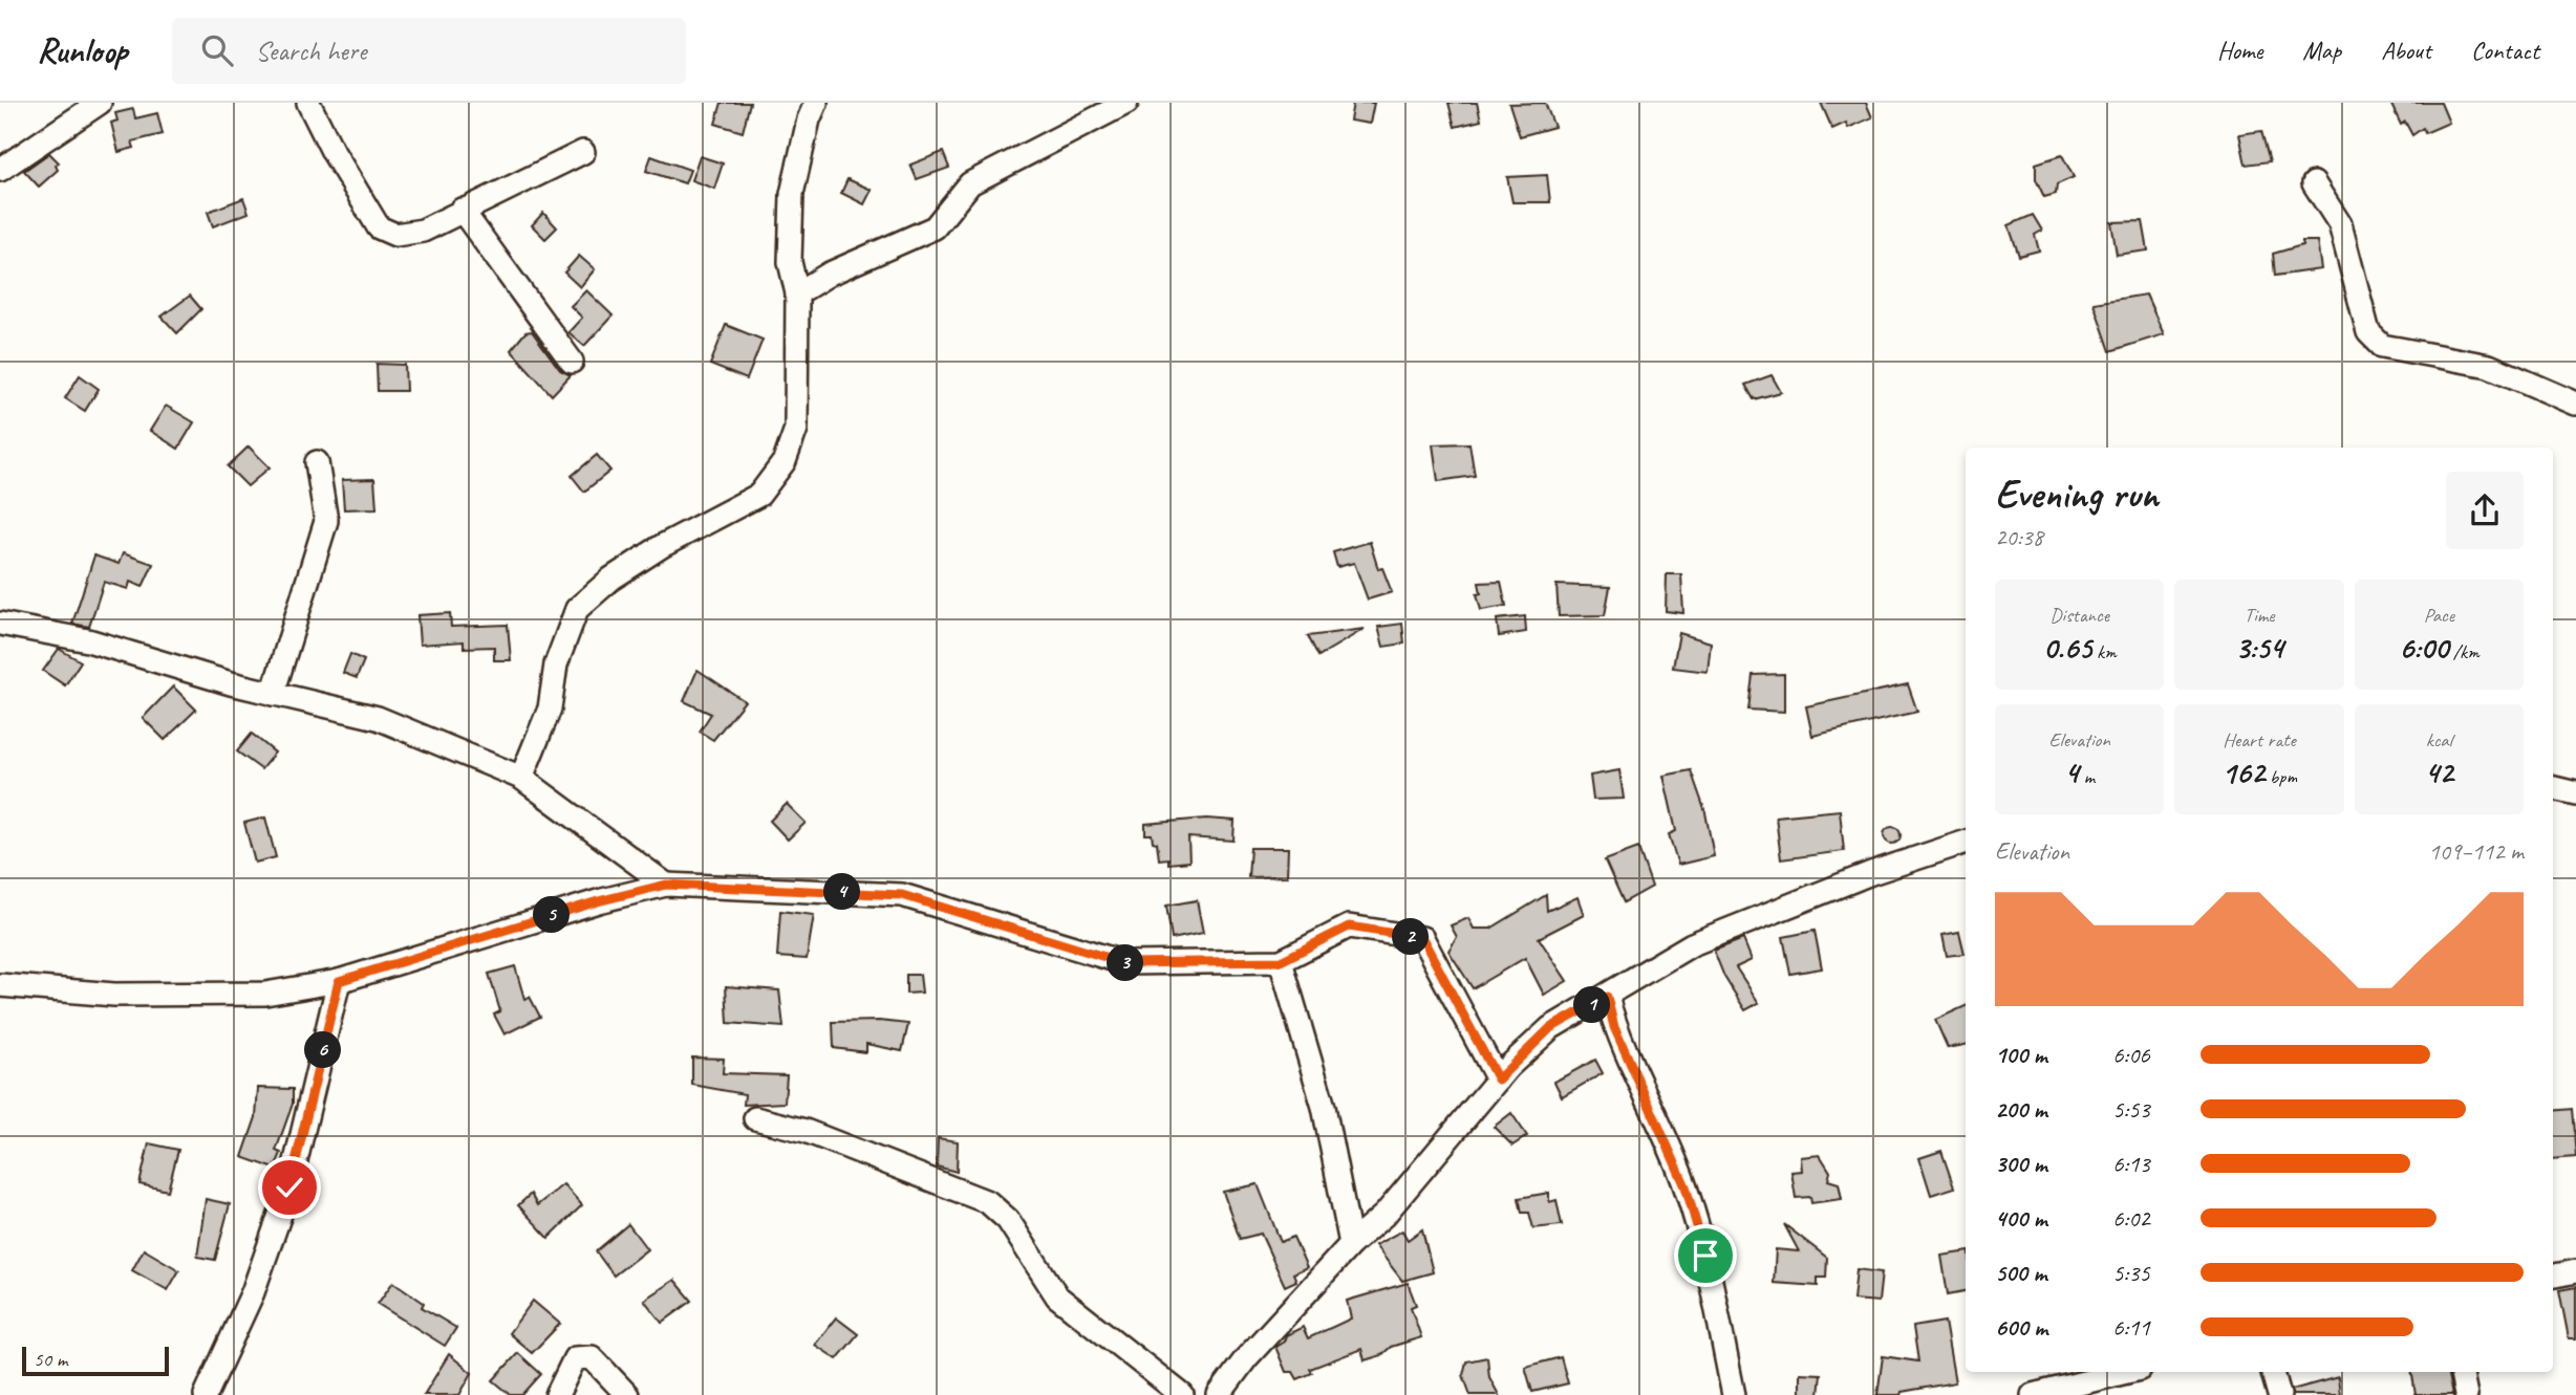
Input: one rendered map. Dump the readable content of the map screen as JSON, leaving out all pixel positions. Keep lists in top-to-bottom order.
{
  "scale_bar": "50 m",
  "page": {
    "header": "Runloop",
    "search": "Search here",
    "nav": [
      "Home",
      "Map",
      "About",
      "Contact"
    ],
    "heading": ["Evening run", "20:38"],
    "stats": [
      ["Distance", "0.65 km"],
      ["Time", "3:54"],
      ["Pace", "6:00 /km"],
      ["Elevation", "4 m"],
      ["Heart rate", "162 bpm"],
      ["kcal", "42"]
    ],
    "chart": ["Elevation", "109–112 m"],
    "pins": [
      "4",
      "5",
      "2",
      "3",
      "1",
      "6"
    ],
    "list": [
      {
        "name": "100 m",
        "note": "6:06"
      },
      {
        "name": "200 m",
        "note": "5:53"
      },
      {
        "name": "300 m",
        "note": "6:13"
      },
      {
        "name": "400 m",
        "note": "6:02"
      },
      {
        "name": "500 m",
        "note": "5:35"
      },
      {
        "name": "600 m",
        "note": "6:11"
      }
    ],
    "scale": "50 m"
  }
}
